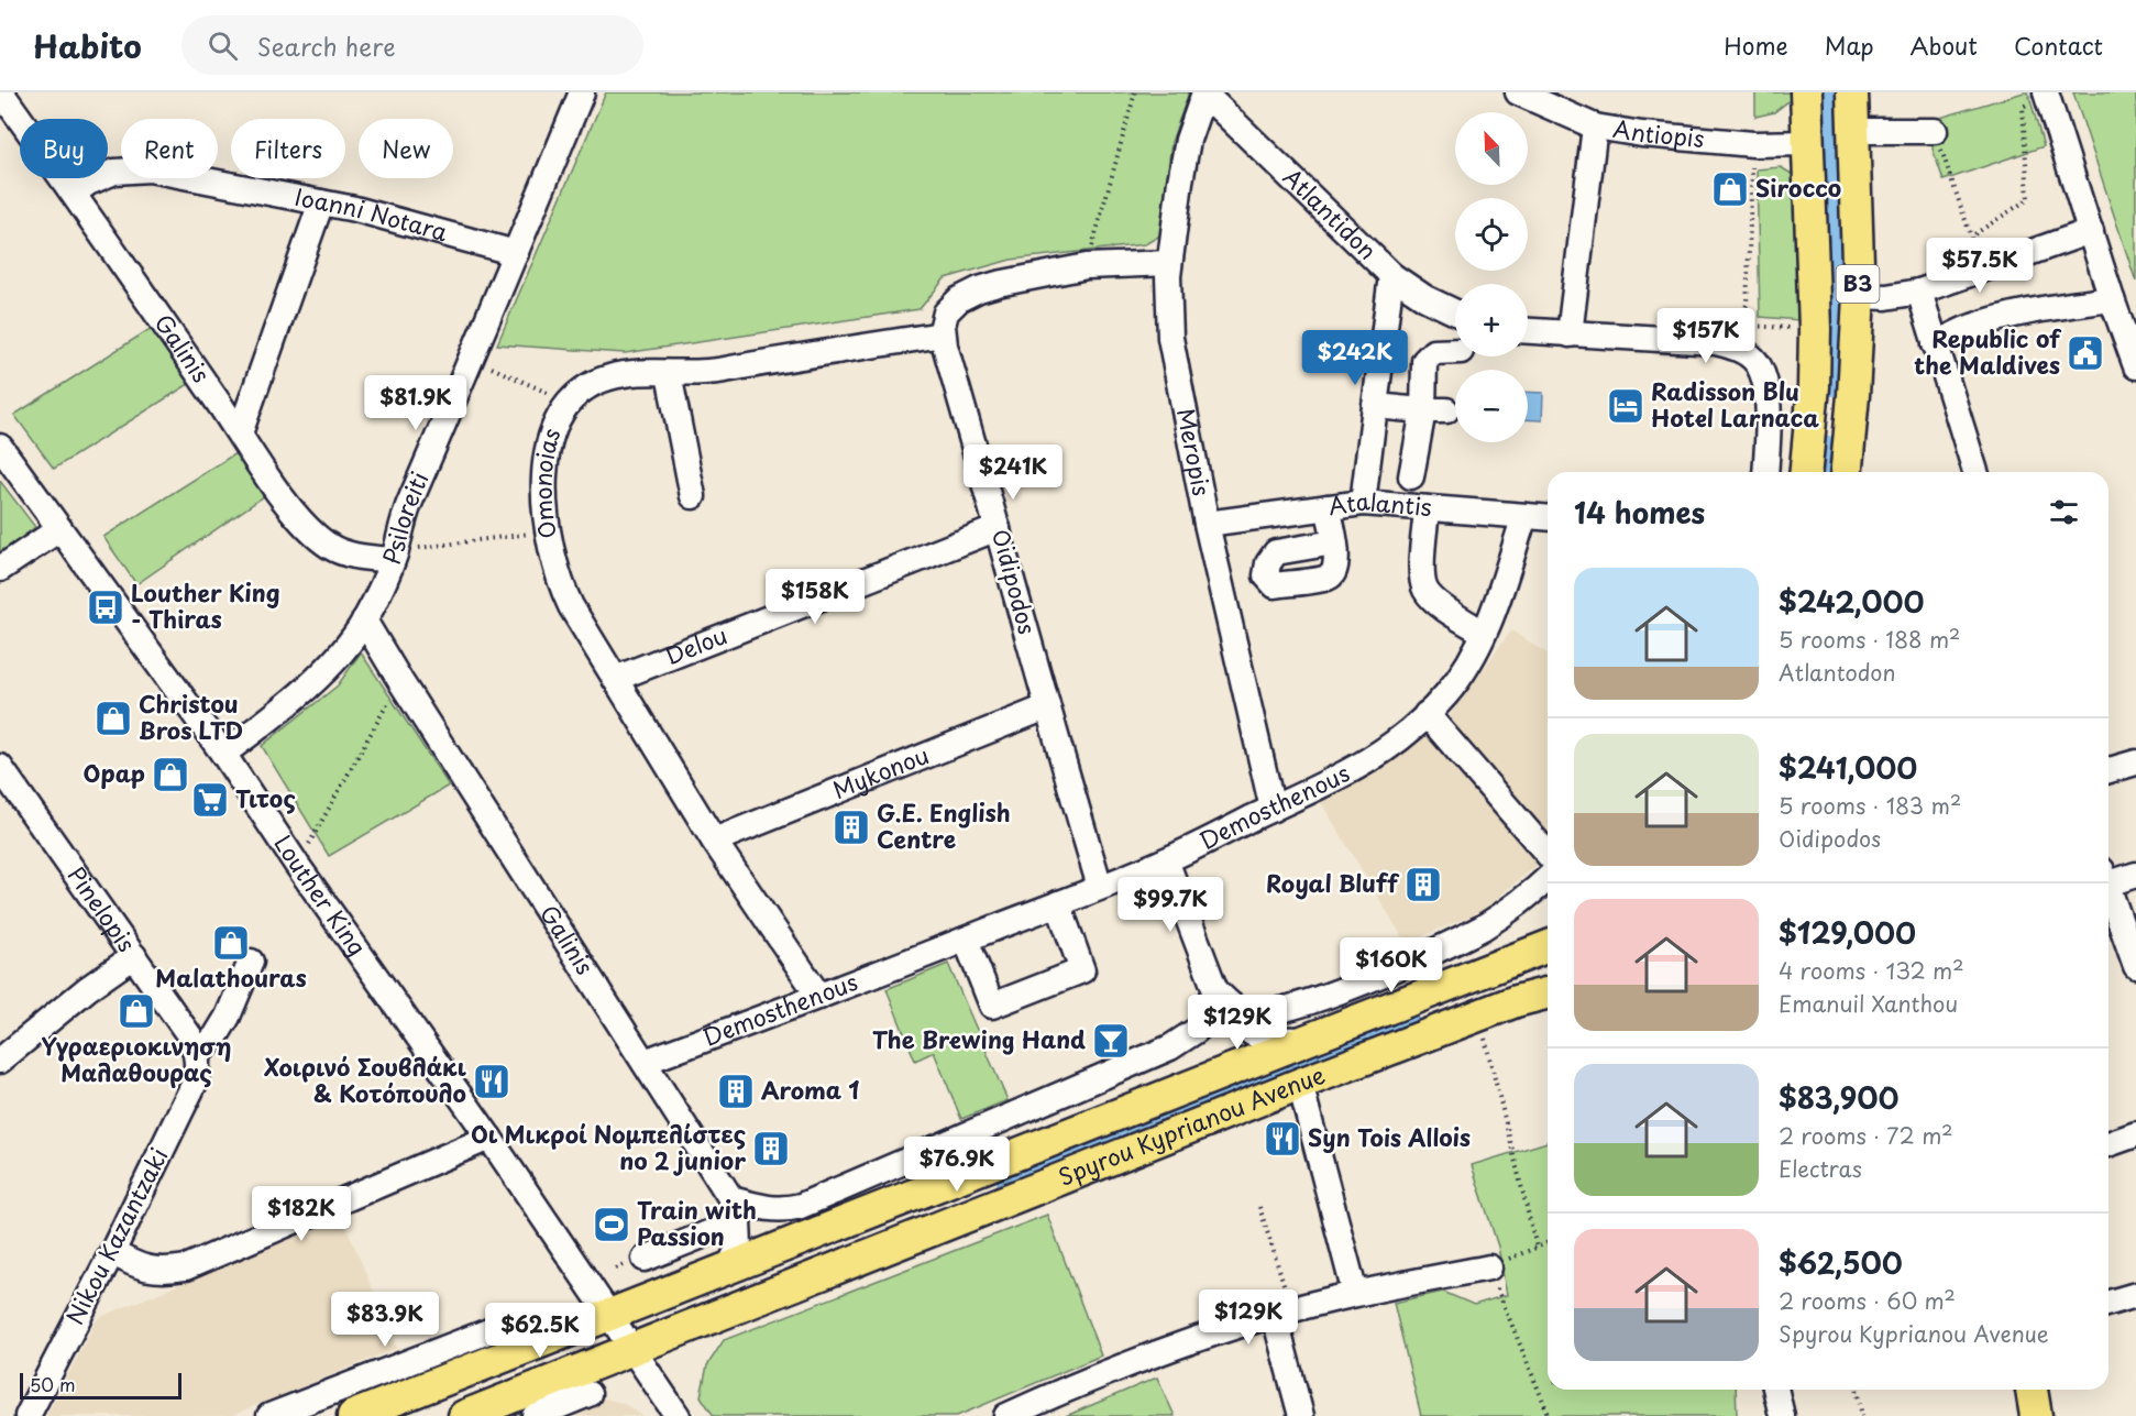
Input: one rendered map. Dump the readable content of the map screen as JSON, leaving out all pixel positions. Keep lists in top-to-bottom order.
{
  "streets": {
    "main road": ["B3", "Spyrou Kyprianou Avenue"],
    "street": [
      "Antiopis",
      "Atlantidon",
      "Ioanni Notara",
      "Galinis",
      "Meropis",
      "Omonoias",
      "Atalantis",
      "Psiloreiti",
      "Oidipodos",
      "Delou",
      "Mykonou",
      "Demosthenous",
      "Louther King",
      "Pinelopis",
      "Nikou Kazantzaki"
    ]
  },
  "crossings": [
    ["Antiopis", "B3"],
    ["Atlantidon", "Meropis"],
    ["Ioanni Notara", "Galinis"],
    ["Ioanni Notara", "Psiloreiti"],
    ["Galinis", "Psiloreiti"],
    ["Galinis", "Demosthenous"],
    ["Meropis", "Atalantis"],
    ["Meropis", "Demosthenous"],
    ["Omonoias", "Oidipodos"],
    ["Omonoias", "Delou"],
    ["Omonoias", "Mykonou"],
    ["Omonoias", "Demosthenous"],
    ["Atalantis", "Demosthenous"],
    ["Psiloreiti", "Louther King"],
    ["Oidipodos", "Delou"],
    ["Oidipodos", "Mykonou"],
    ["Oidipodos", "Demosthenous"],
    ["Louther King", "Spyrou Kyprianou Avenue"],
    ["Pinelopis", "Nikou Kazantzaki"]
  ],
  "places": {
    "shop": [
      "Sirocco",
      "Christou Bros LTD",
      "Opap",
      "Malathouras",
      "Υγραεριοκινηση Μαλαθουρας"
    ],
    "public building": ["Republic of the Maldives"],
    "hotel": ["Radisson Blu Hotel Larnaca"],
    "bus stop": ["Louther King - Thiras"],
    "supermarket": ["Τιτος"],
    "building": [
      "G.E. English Centre",
      "Royal Bluff",
      "Aroma 1",
      "Οι Μικροί Νομπελίστες no 2 junior"
    ],
    "bar": ["The Brewing Hand"],
    "restaurant": ["Χοιρινό Σουβλάκι & Κοτόπουλο", "Syn Tois Allois"],
    "sports": ["Train with Passion"]
  },
  "scale_bar": "50 m",
  "north": "top left",
  "page": {
    "header": "Habito",
    "search": "Search here",
    "nav": [
      "Home",
      "Map",
      "About",
      "Contact"
    ],
    "map_buttons": ["+", "−"],
    "chip": [
      "Buy",
      "Rent",
      "Filters",
      "New"
    ],
    "price": [
      "$57.5K",
      "$157K",
      "$242K",
      "$81.9K",
      "$241K",
      "$158K",
      "$99.7K",
      "$160K",
      "$129K",
      "$76.9K",
      "$182K",
      "$129K",
      "$83.9K",
      "$62.5K"
    ],
    "heading": "14 homes",
    "list": [
      {
        "name": "$242,000",
        "note": "5 rooms · 188 m² · Atlantodon"
      },
      {
        "name": "$241,000",
        "note": "5 rooms · 183 m² · Oidipodos"
      },
      {
        "name": "$129,000",
        "note": "4 rooms · 132 m² · Emanuil Xanthou"
      },
      {
        "name": "$83,900",
        "note": "2 rooms · 72 m² · Electras"
      },
      {
        "name": "$62,500",
        "note": "2 rooms · 60 m² · Spyrou Kyprianou Avenue"
      }
    ],
    "scale": "50 m"
  }
}
